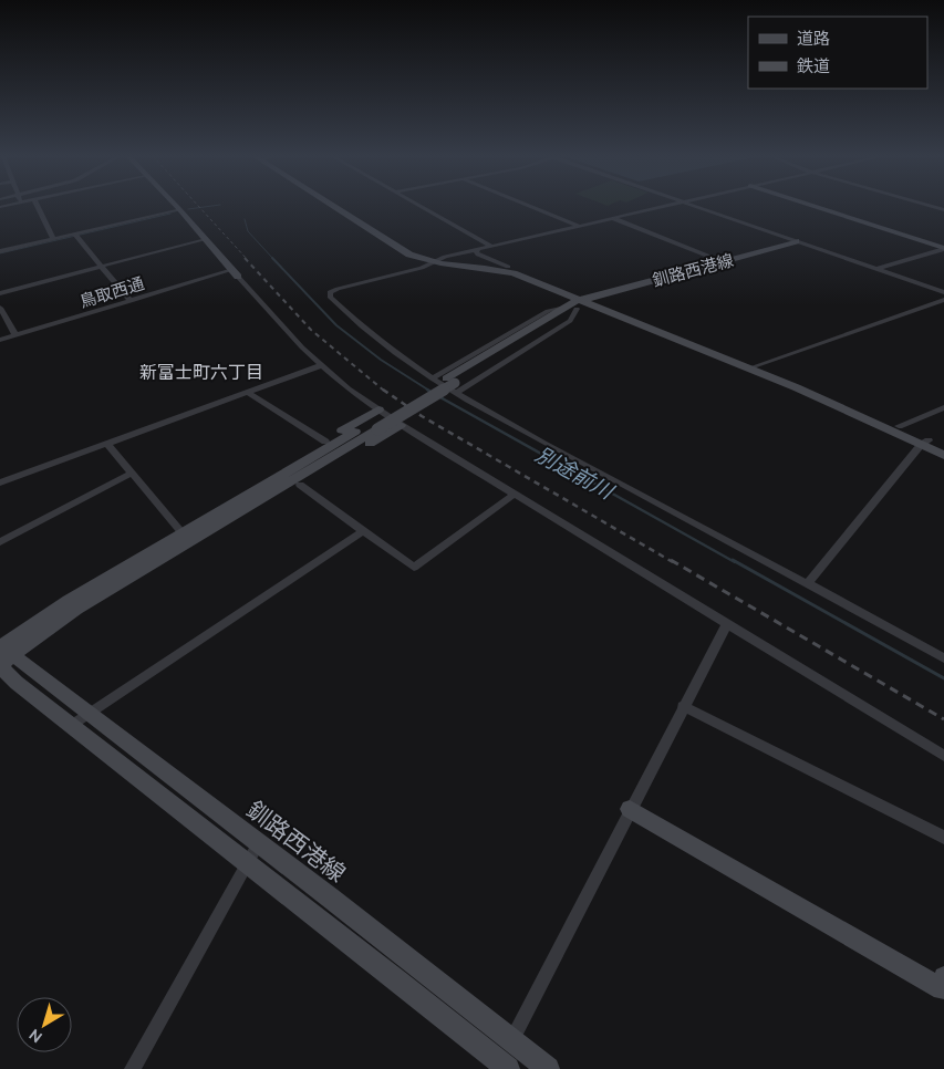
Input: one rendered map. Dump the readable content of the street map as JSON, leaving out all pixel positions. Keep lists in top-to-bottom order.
{
  "streets": {
    "street": ["釧路西港線", "鳥取西通"]
  },
  "districts": ["新富士町六丁目"],
  "water": ["別途前川"],
  "legend": ["道路", "鉄道"],
  "north": "bottom left"
}
